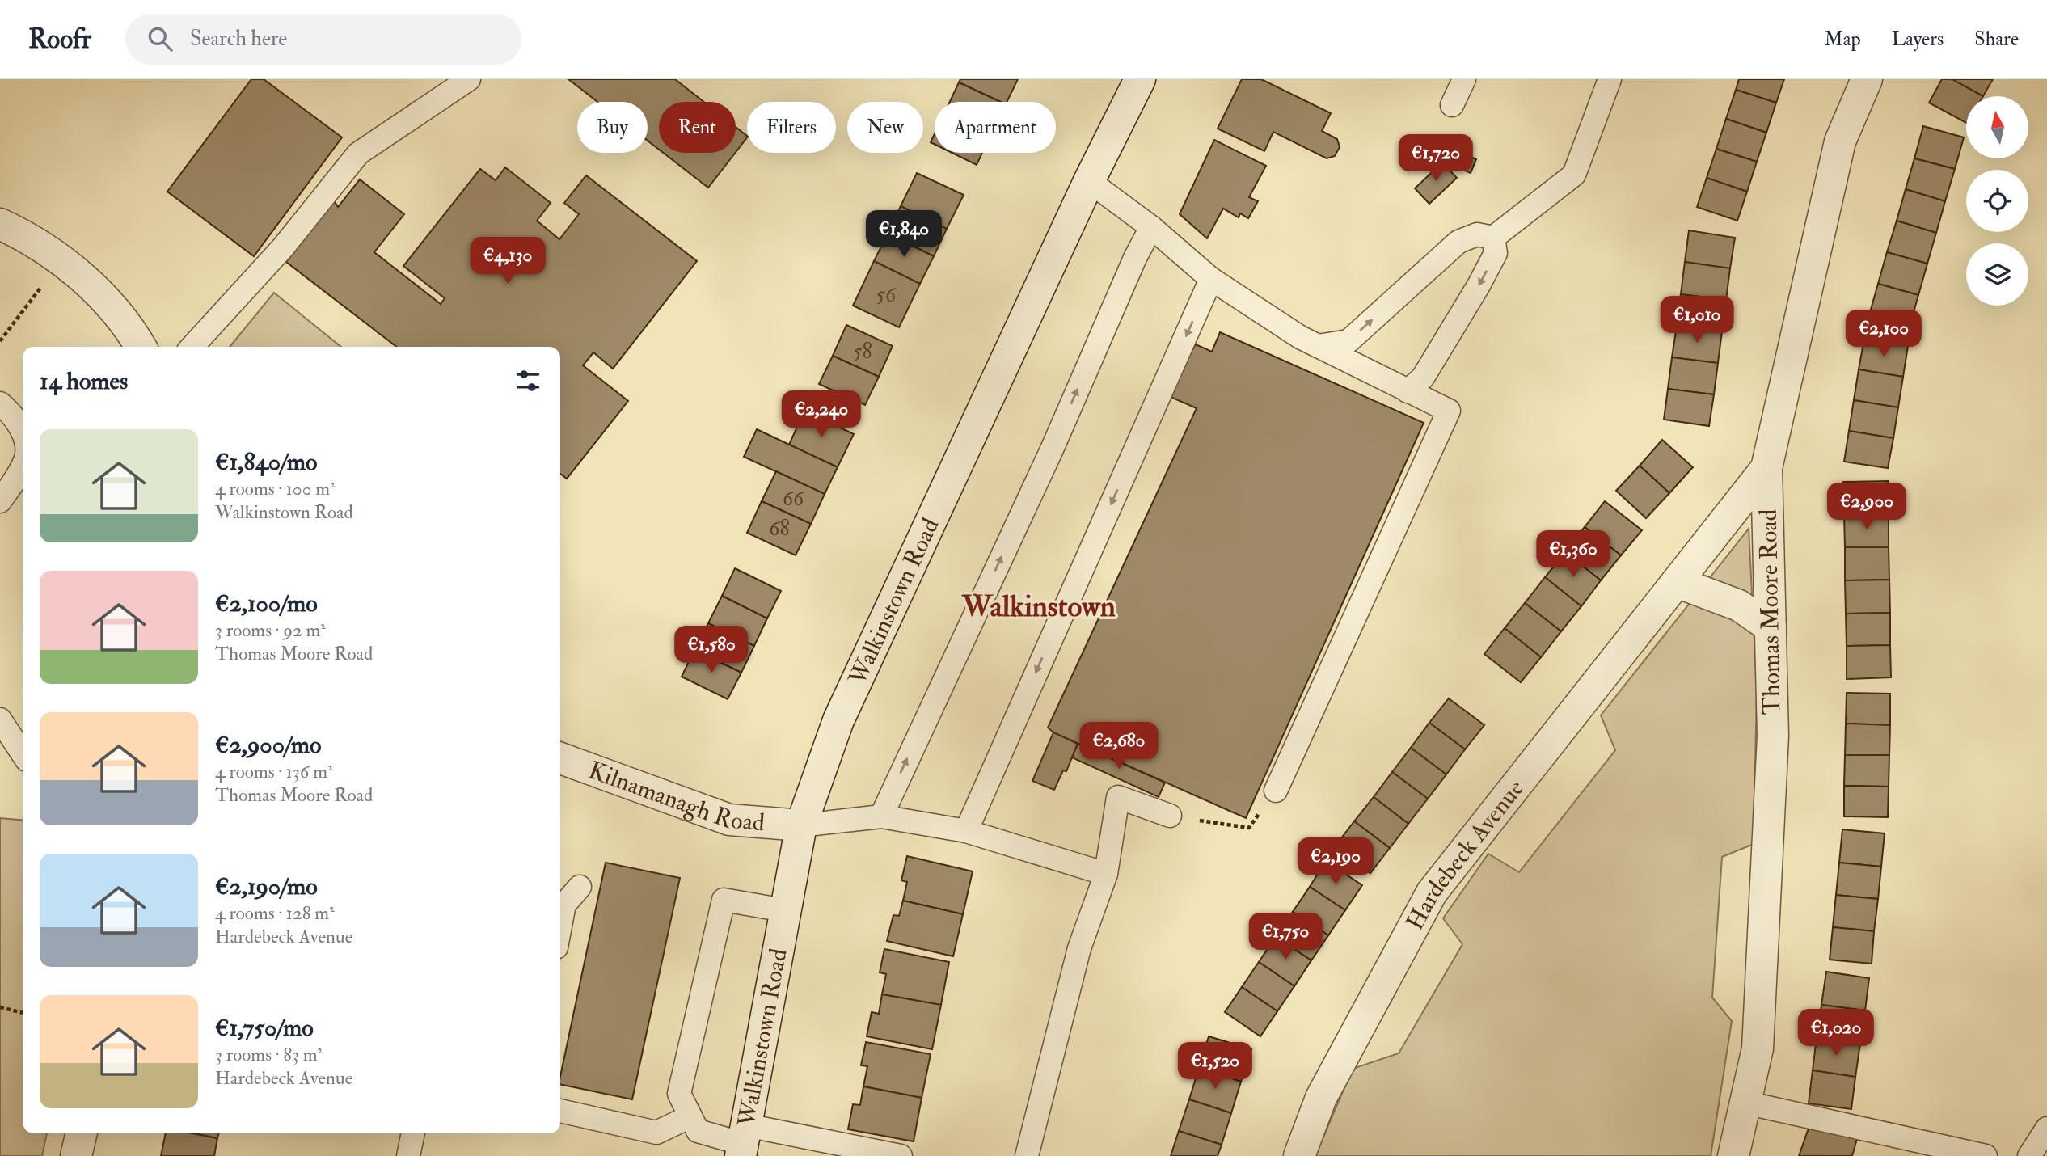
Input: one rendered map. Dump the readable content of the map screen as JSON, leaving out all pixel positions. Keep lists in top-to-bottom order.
{
  "streets": {
    "street": [
      "Walkinstown Road",
      "Thomas Moore Road",
      "Kilnamanagh Road",
      "Hardebeck Avenue"
    ]
  },
  "crossings": [
    ["Walkinstown Road", "Kilnamanagh Road"],
    ["Thomas Moore Road", "Hardebeck Avenue"]
  ],
  "districts": ["Walkinstown"],
  "house_numbers": [
    "56",
    "58",
    "66",
    "68"
  ],
  "north": "top",
  "page": {
    "header": "Roofr",
    "search": "Search here",
    "nav": ["Map", "Layers", "Share"],
    "chip": [
      "Buy",
      "Rent",
      "Filters",
      "New",
      "Apartment"
    ],
    "price": [
      "€1,720",
      "€1,840",
      "€4,130",
      "€1,010",
      "€2,100",
      "€2,240",
      "€2,900",
      "€1,360",
      "€1,580",
      "€2,680",
      "€2,190",
      "€1,750",
      "€1,020",
      "€1,520"
    ],
    "heading": "14 homes",
    "list": [
      {
        "name": "€1,840/mo",
        "note": "4 rooms · 100 m² · Walkinstown Road"
      },
      {
        "name": "€2,100/mo",
        "note": "3 rooms · 92 m² · Thomas Moore Road"
      },
      {
        "name": "€2,900/mo",
        "note": "4 rooms · 136 m² · Thomas Moore Road"
      },
      {
        "name": "€2,190/mo",
        "note": "4 rooms · 128 m² · Hardebeck Avenue"
      },
      {
        "name": "€1,750/mo",
        "note": "3 rooms · 83 m² · Hardebeck Avenue"
      }
    ]
  }
}
